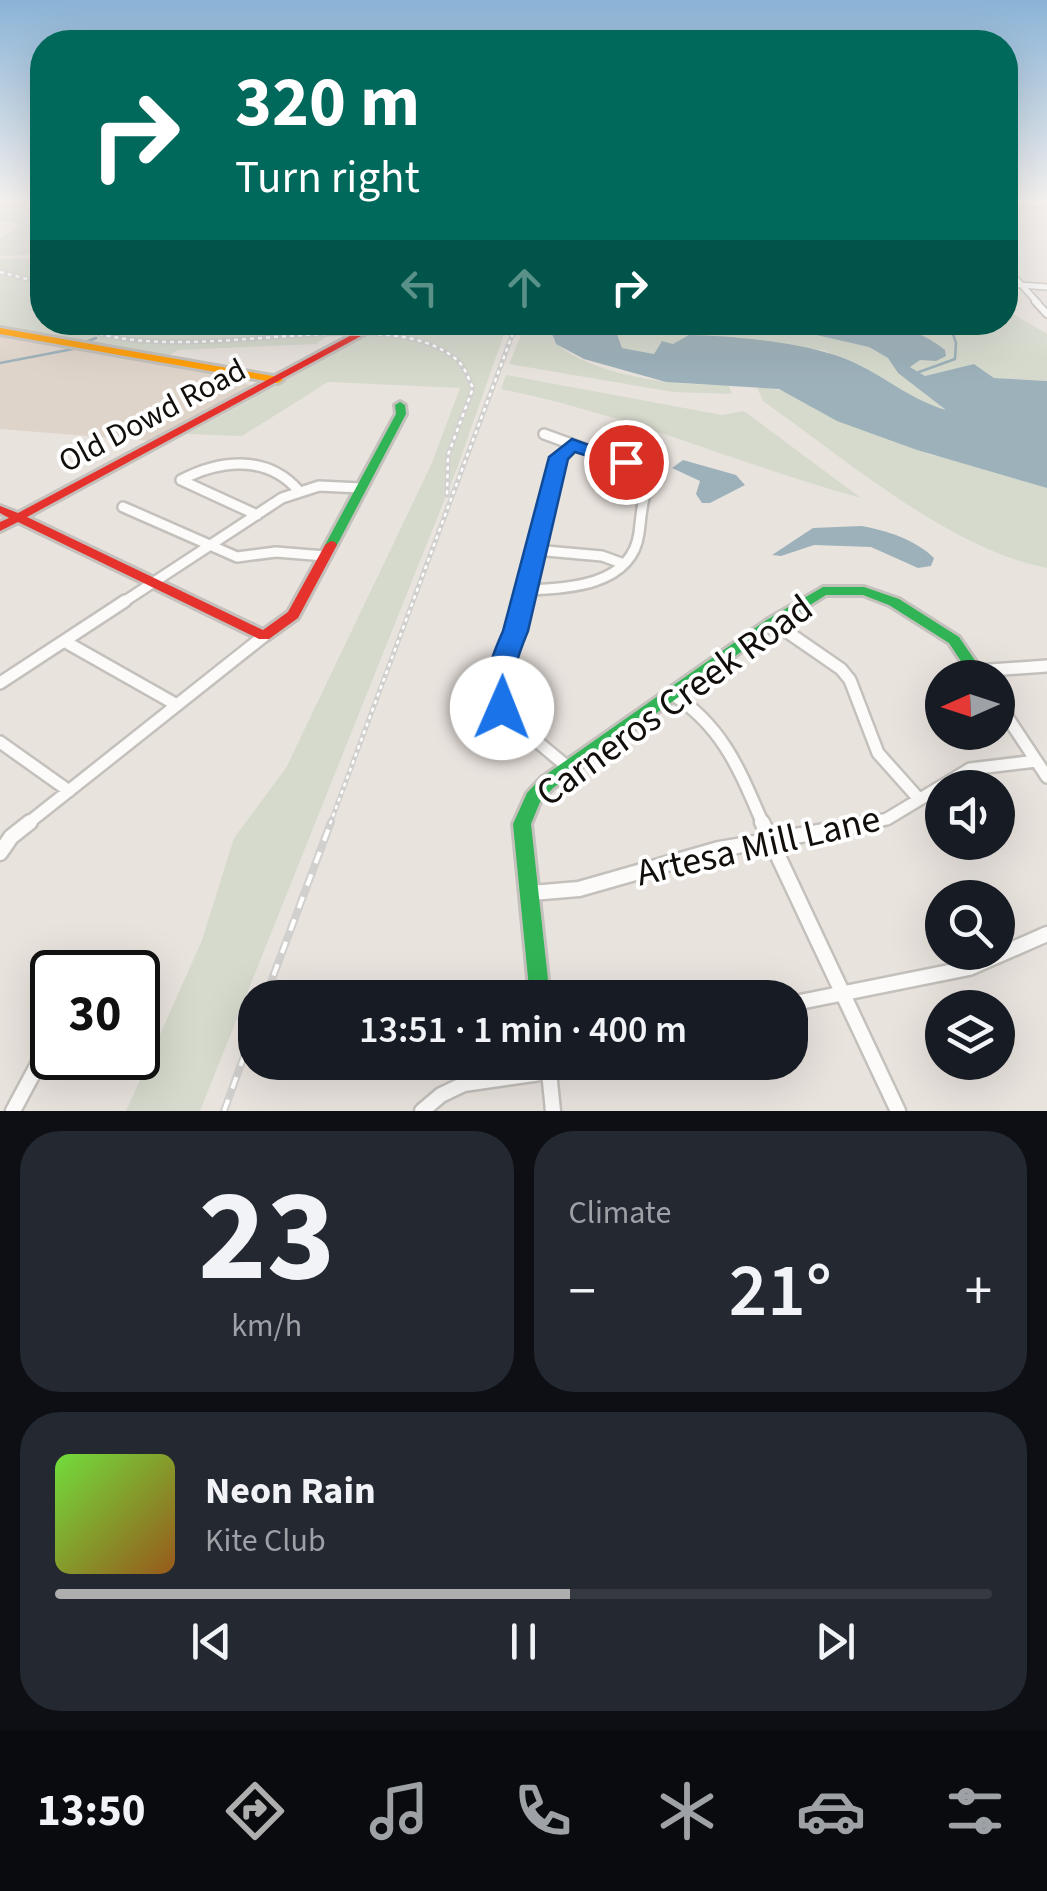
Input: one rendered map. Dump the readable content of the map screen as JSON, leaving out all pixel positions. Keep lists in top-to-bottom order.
{
  "streets": {
    "street": ["Old Dowd Road", "Carneros Creek Road", "Artesa Mill Lane"]
  },
  "crossings": [
    ["Carneros Creek Road", "Artesa Mill Lane"]
  ],
  "north": "left",
  "page": {
    "turn": ["320 m", "Turn right"],
    "limit": "30",
    "trip": "13:51 · 1 min · 400 m",
    "tile": [
      ["23", "km/h"],
      "Climate"
    ],
    "heat": ["−", "21°", "+"],
    "song": ["Neon Rain", "Kite Club"],
    "tabs": "13:50"
  }
}
